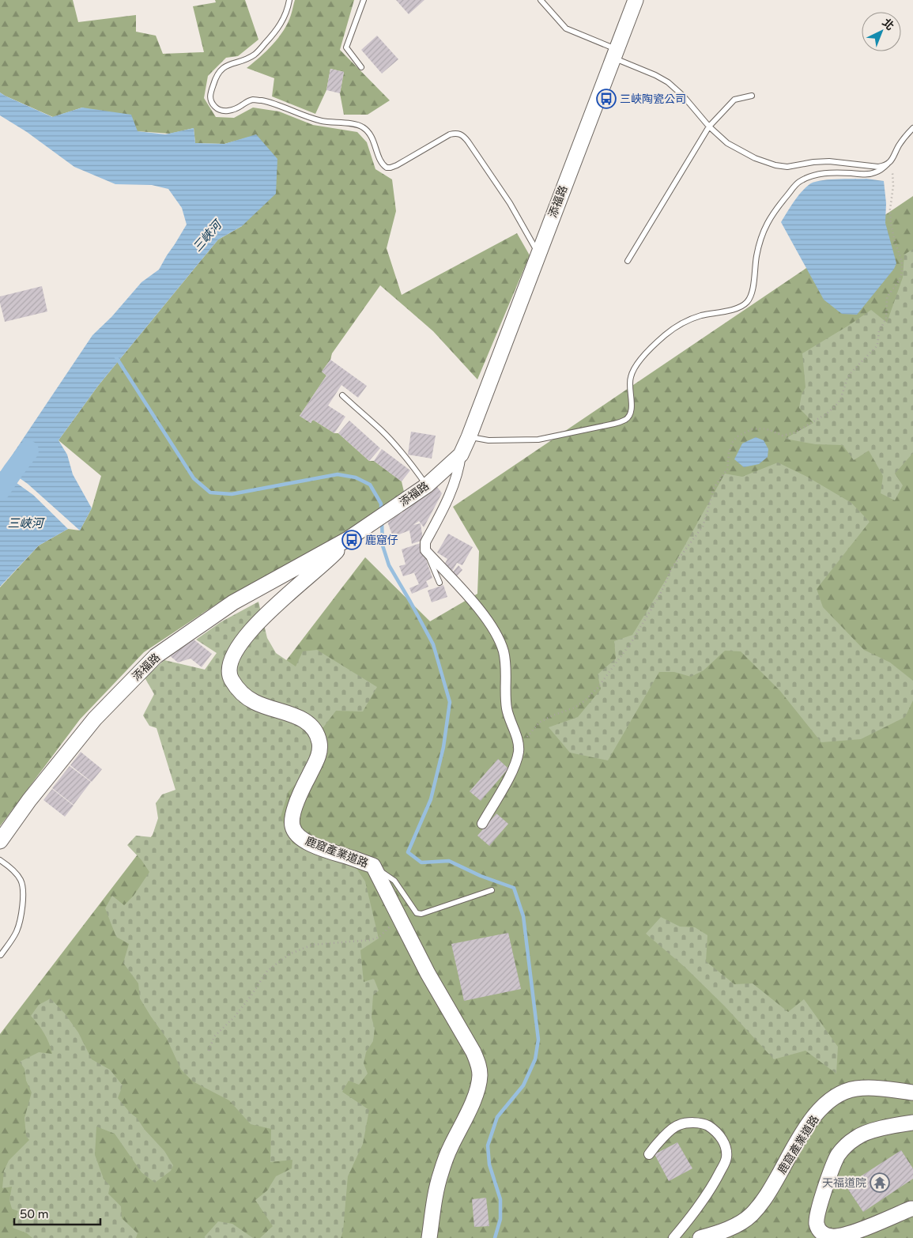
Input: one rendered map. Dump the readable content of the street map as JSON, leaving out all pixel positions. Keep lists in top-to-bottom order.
{
  "streets": {
    "street": ["添福路", "鹿窟產業道路"]
  },
  "crossings": [
    ["添福路", "鹿窟產業道路"]
  ],
  "water": ["三峽河"],
  "places": {
    "bus stop": ["三峽陶瓷公司", "鹿窟仔"],
    "temple": ["天福道院"]
  },
  "scale_bar": "50 m",
  "north": "top right"
}
